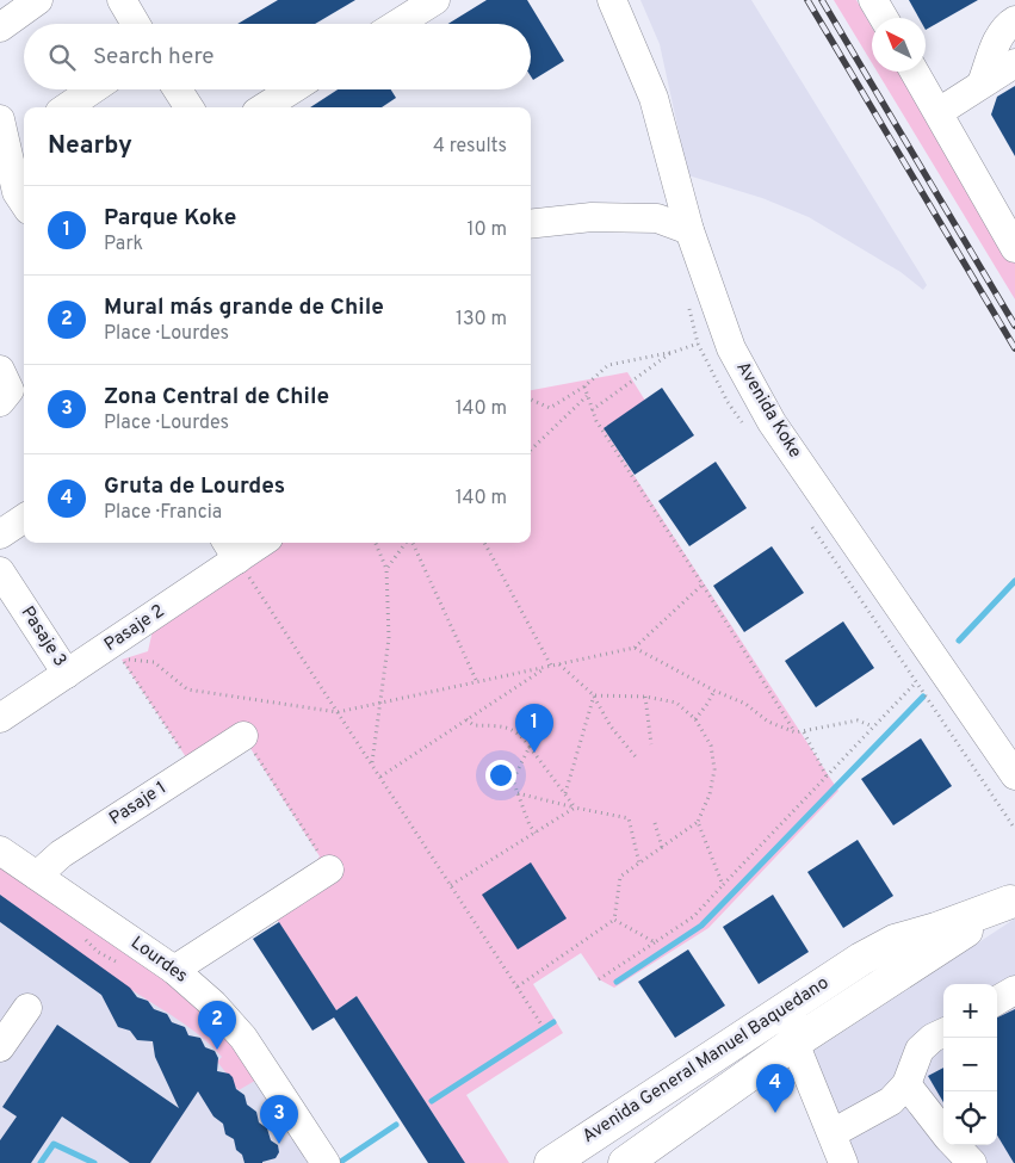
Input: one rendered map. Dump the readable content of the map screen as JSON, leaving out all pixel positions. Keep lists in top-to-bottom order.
{
  "streets": {
    "main road": ["Avenida General Manuel Baquedano"],
    "street": [
      "Avenida Koke",
      "Pasaje 2",
      "Pasaje 3",
      "Pasaje 1",
      "Lourdes"
    ]
  },
  "crossings": [
    ["Pasaje 2", "Pasaje 3"],
    ["Pasaje 1", "Lourdes"]
  ],
  "north": "top left",
  "page": {
    "search": "Search here",
    "heading": ["Nearby", "4 results"],
    "list": [
      {
        "mark": "1",
        "name": "Parque Koke",
        "note": "Park",
        "value": "10 m"
      },
      {
        "mark": "2",
        "name": "Mural más grande de Chile",
        "note": "Place · Lourdes",
        "value": "130 m"
      },
      {
        "mark": "3",
        "name": "Zona Central de Chile",
        "note": "Place · Lourdes",
        "value": "140 m"
      },
      {
        "mark": "4",
        "name": "Gruta de Lourdes",
        "note": "Place · Francia",
        "value": "140 m"
      }
    ],
    "pins": [
      "1",
      "2",
      "4",
      "3"
    ],
    "map_buttons": ["+", "−"]
  }
}
